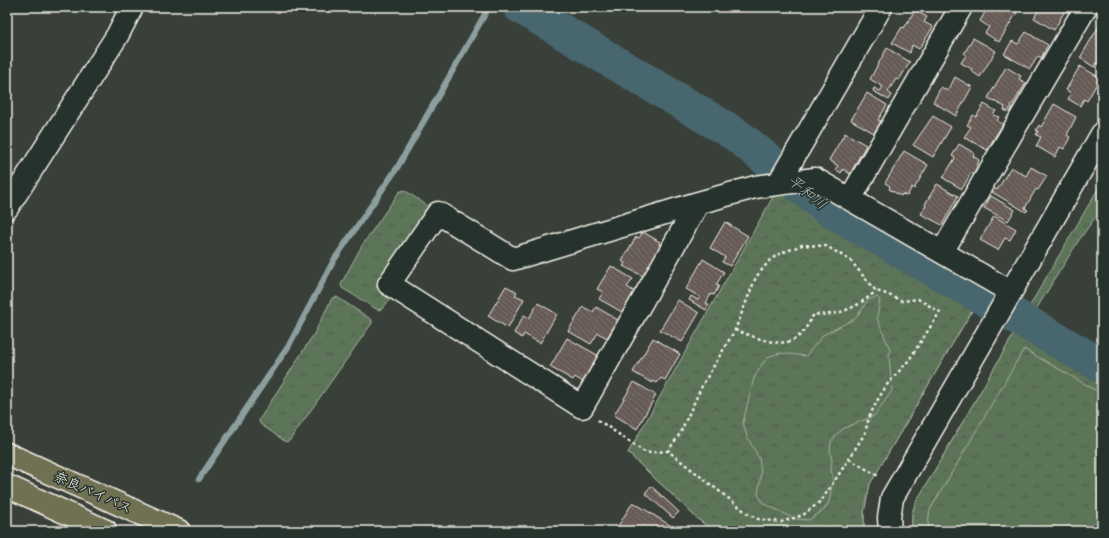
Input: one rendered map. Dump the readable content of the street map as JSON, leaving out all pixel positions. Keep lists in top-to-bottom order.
{
  "streets": {
    "highway": ["奈良バイパス"]
  },
  "water": ["平和川"]
}
